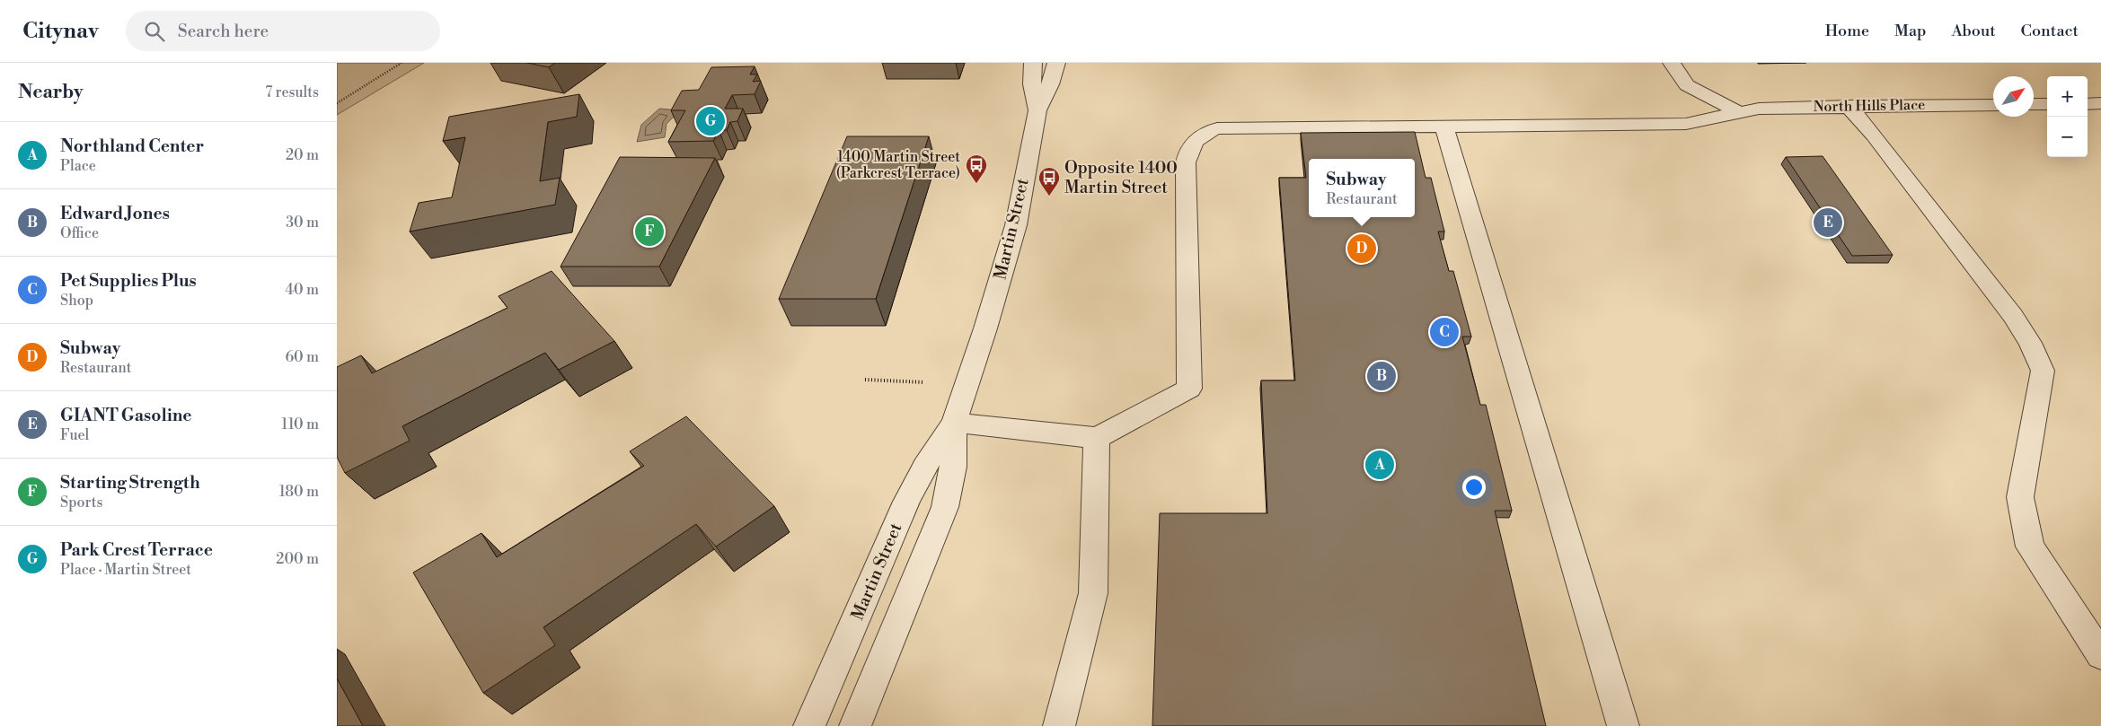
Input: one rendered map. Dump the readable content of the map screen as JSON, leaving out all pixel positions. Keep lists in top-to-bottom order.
{
  "streets": {
    "street": ["North Hills Place", "Martin Street"]
  },
  "places": {
    "bus stop": ["1400 Martin Street (Parkcrest Terrace)", "Opposite 1400 Martin Street"]
  },
  "north": "top right",
  "page": {
    "header": "Citynav",
    "search": "Search here",
    "nav": [
      "Home",
      "Map",
      "About",
      "Contact"
    ],
    "heading": ["Nearby", "7 results"],
    "map_buttons": ["+", "−"],
    "pins": [
      "G",
      "E",
      "F",
      "D",
      "C",
      "B",
      "A"
    ],
    "list": [
      {
        "mark": "A",
        "name": "Northland Center",
        "note": "Place",
        "value": "20 m"
      },
      {
        "mark": "B",
        "name": "Edward Jones",
        "note": "Office",
        "value": "30 m"
      },
      {
        "mark": "C",
        "name": "Pet Supplies Plus",
        "note": "Shop",
        "value": "40 m"
      },
      {
        "mark": "D",
        "name": "Subway",
        "note": "Restaurant",
        "value": "60 m"
      },
      {
        "mark": "E",
        "name": "GIANT Gasoline",
        "note": "Fuel",
        "value": "110 m"
      },
      {
        "mark": "F",
        "name": "Starting Strength",
        "note": "Sports",
        "value": "180 m"
      },
      {
        "mark": "G",
        "name": "Park Crest Terrace",
        "note": "Place · Martin Street",
        "value": "200 m"
      }
    ],
    "popup": ["Subway", "Restaurant"]
  }
}
